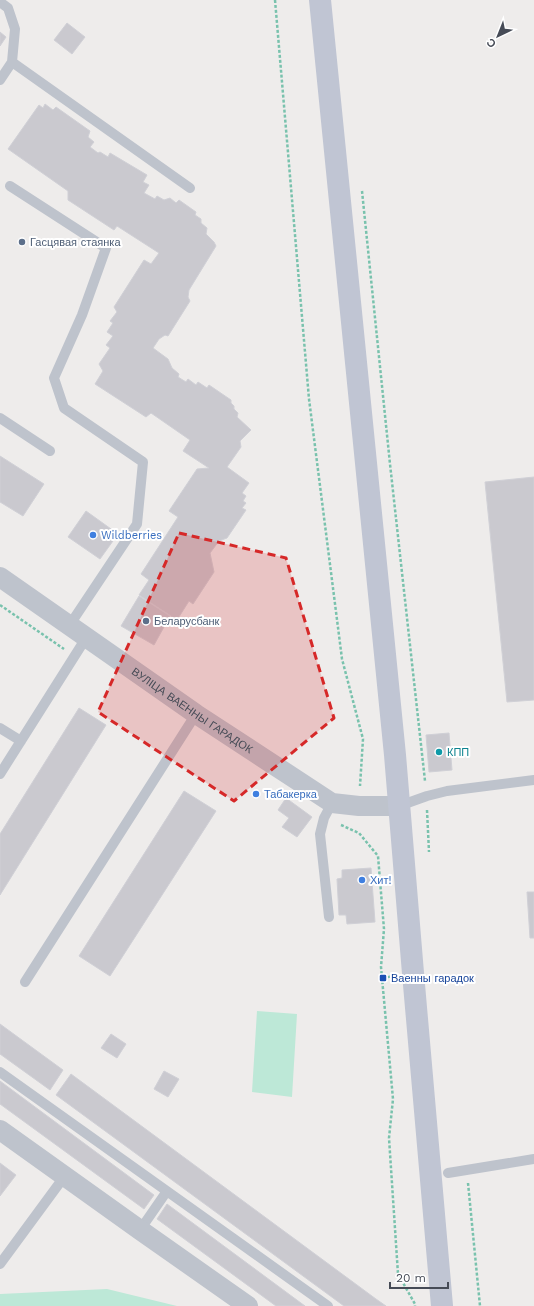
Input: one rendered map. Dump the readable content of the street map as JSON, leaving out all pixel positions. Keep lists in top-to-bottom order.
{
  "streets": {
    "street": ["ВУЛІЦА ВАЕННЫ ГАРАДОК"]
  },
  "places": {
    "other": [
      "Гасцявая стаянка",
      "Wildberries",
      "Беларусбанк",
      "КПП",
      "Табакерка",
      "Хит!"
    ],
    "transit": ["Ваенны гарадок"]
  },
  "scale_bar": "20 m",
  "north": "bottom left"
}
